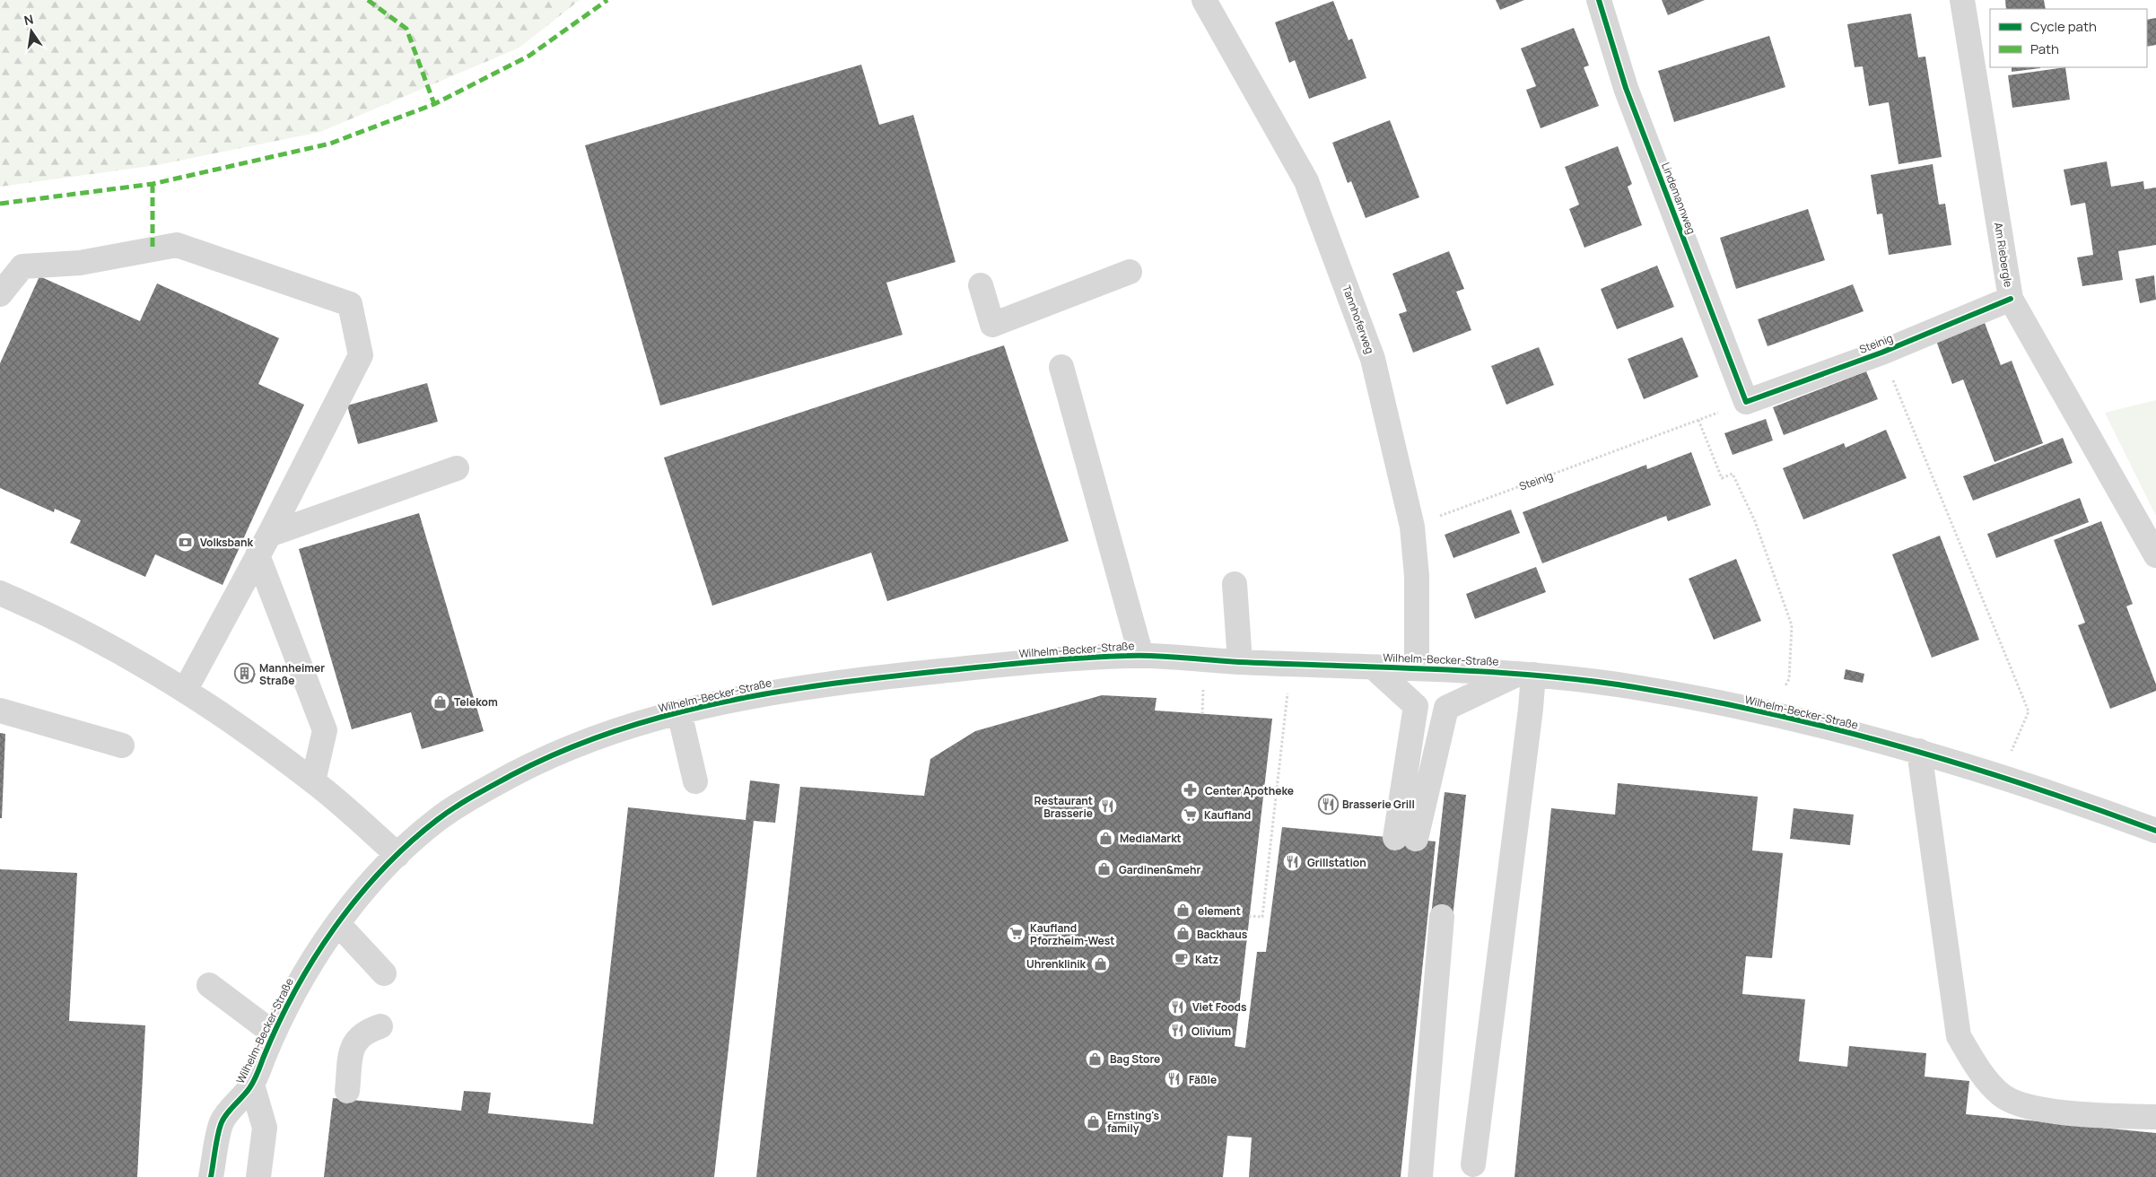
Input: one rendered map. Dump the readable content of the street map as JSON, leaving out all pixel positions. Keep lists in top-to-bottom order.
{
  "streets": {
    "street": [
      "Lindemannweg",
      "Am Riebergle",
      "Tannhoferweg",
      "Steinig",
      "Wilhelm-Becker-Straße"
    ]
  },
  "crossings": [
    ["Lindemannweg", "Steinig"],
    ["Am Riebergle", "Steinig"],
    ["Tannhoferweg", "Steinig"],
    ["Tannhoferweg", "Wilhelm-Becker-Straße"]
  ],
  "places": {
    "bank": ["Volksbank"],
    "building": ["Mannheimer Straße"],
    "shop": [
      "Telekom",
      "MediaMarkt",
      "Gardinen&mehr",
      "element",
      "Backhaus",
      "Uhrenklinik",
      "Bag Store",
      "Ernsting's family"
    ],
    "pharmacy": ["Center Apotheke"],
    "restaurant": [
      "Brasserie Grill",
      "Restaurant Brasserie",
      "Grillstation",
      "Viet Foods",
      "Olivium",
      "Fäßle"
    ],
    "supermarket": ["Kaufland", "Kaufland Pforzheim-West"],
    "cafe": ["Katz"]
  },
  "legend": ["Cycle path", "Path"],
  "north": "top"
}
